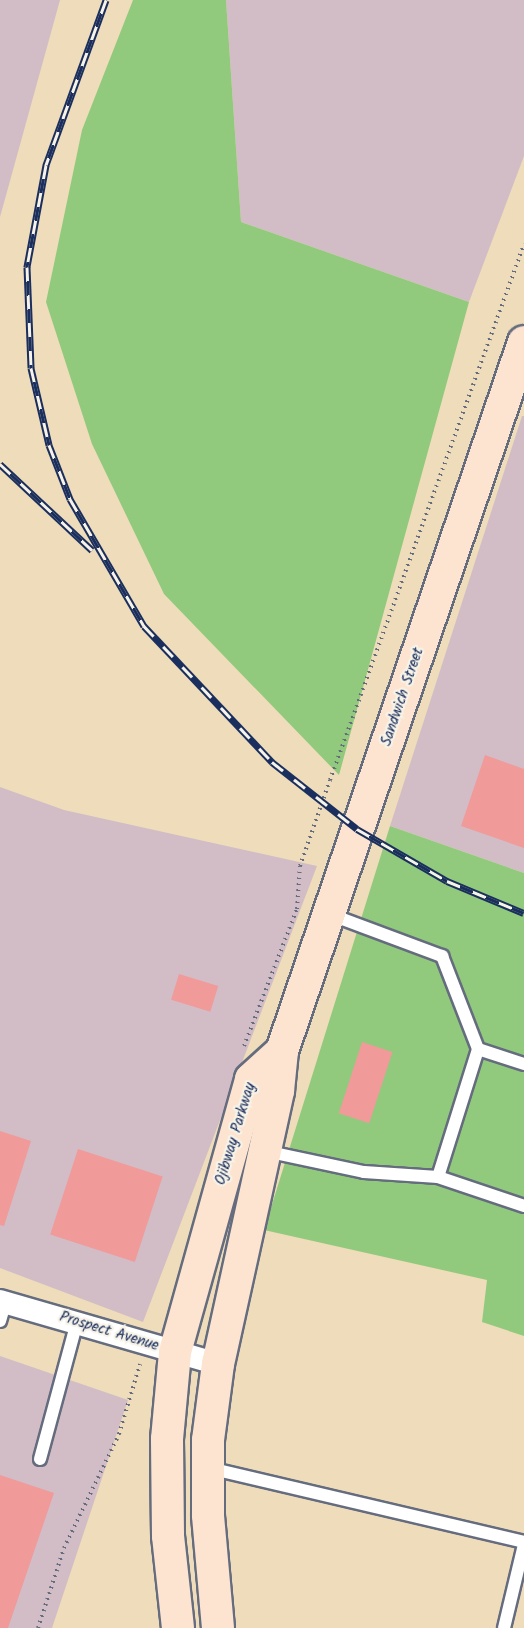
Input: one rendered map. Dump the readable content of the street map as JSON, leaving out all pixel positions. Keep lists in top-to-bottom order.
{
  "streets": {
    "main road": ["Sandwich Street", "Ojibway Parkway"],
    "street": ["Prospect Avenue"]
  },
  "crossings": [
    ["Sandwich Street", "Ojibway Parkway"],
    ["Ojibway Parkway", "Prospect Avenue"]
  ]
}
